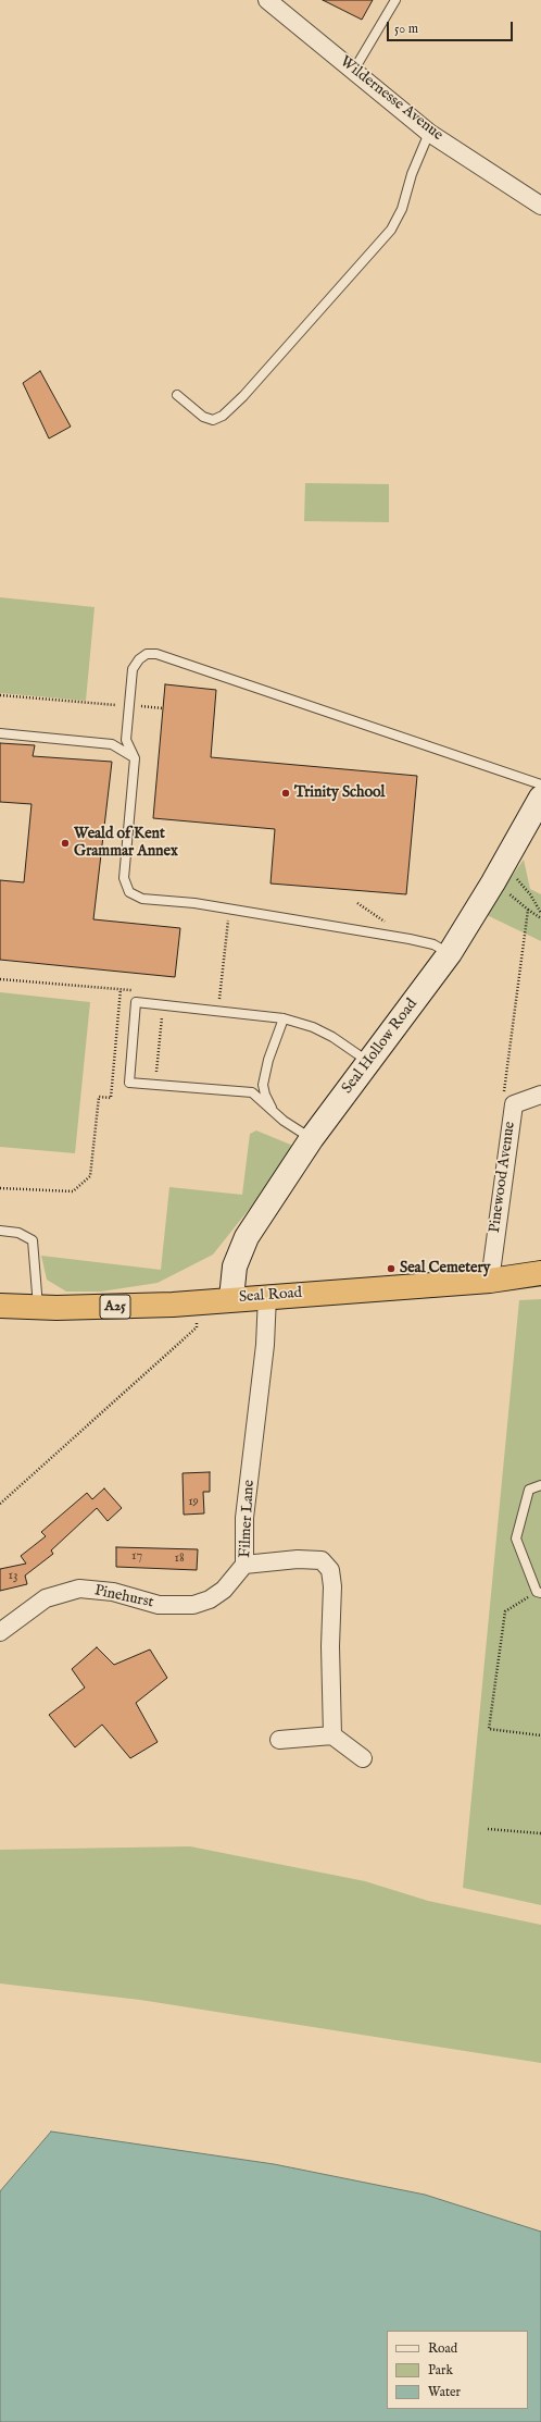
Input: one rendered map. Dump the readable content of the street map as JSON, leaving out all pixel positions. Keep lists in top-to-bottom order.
{
  "streets": {
    "highway": ["Seal Road", "A25"],
    "main road": ["Seal Hollow Road"],
    "street": [
      "Wildernesse Avenue",
      "Pinewood Avenue",
      "Filmer Lane",
      "Pinehurst"
    ]
  },
  "crossings": [
    ["Seal Hollow Road", "Seal Road"],
    ["Pinewood Avenue", "Seal Road"],
    ["Seal Road", "Filmer Lane"],
    ["Filmer Lane", "Pinehurst"]
  ],
  "places": ["Trinity School", "Weald of Kent Grammar Annex", "Seal Cemetery"],
  "house_numbers": [
    "19",
    "17",
    "18",
    "13"
  ],
  "legend": ["Road", "Park", "Water"],
  "scale_bar": "50 m"
}
